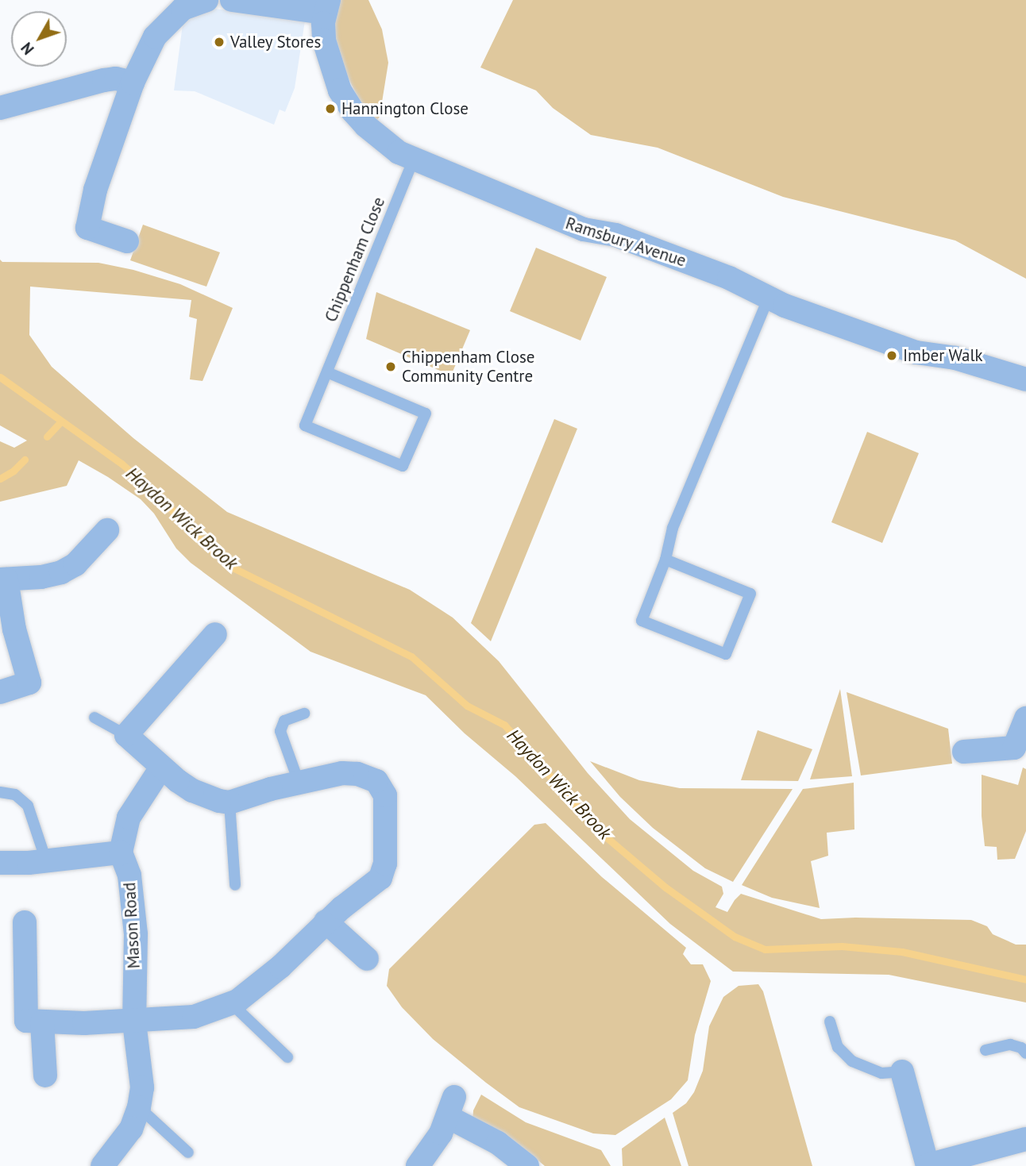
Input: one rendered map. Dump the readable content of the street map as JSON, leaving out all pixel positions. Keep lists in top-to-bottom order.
{
  "streets": {
    "street": ["Ramsbury Avenue", "Mason Road"],
    "lane": ["Chippenham Close"]
  },
  "crossings": [
    ["Ramsbury Avenue", "Chippenham Close"]
  ],
  "water": ["Haydon Wick Brook"],
  "places": [
    "Valley Stores",
    "Hannington Close",
    "Imber Walk",
    "Chippenham Close Community Centre"
  ],
  "north": "bottom left"
}
